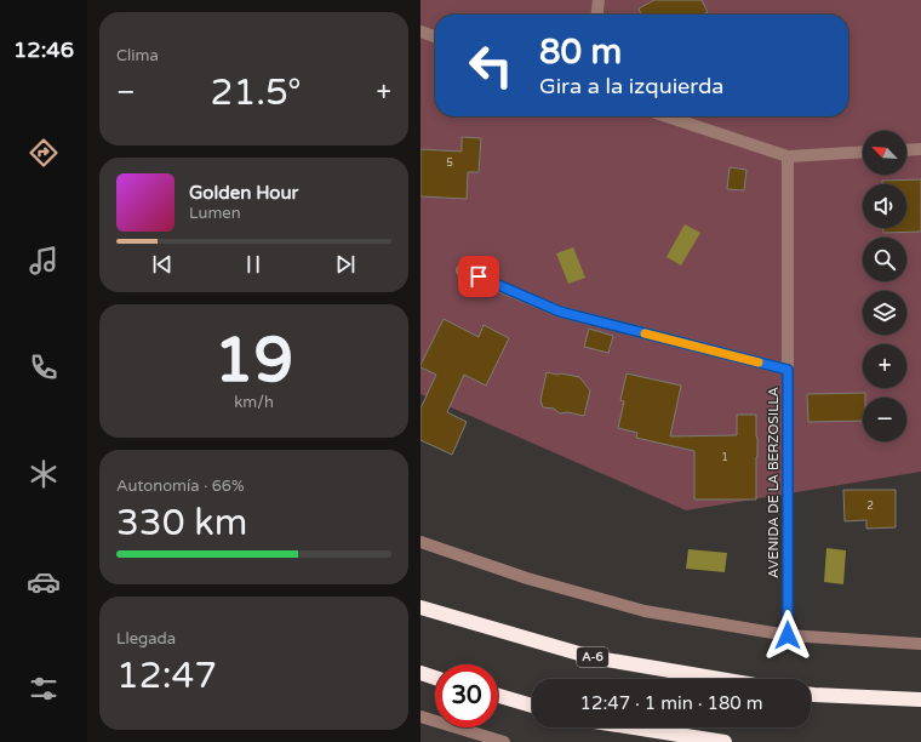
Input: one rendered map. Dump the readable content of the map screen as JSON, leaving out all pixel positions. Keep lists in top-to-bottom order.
{
  "streets": {
    "highway": ["A-6"],
    "street": ["AVENIDA DE LA BERZOSILLA"]
  },
  "house_numbers": ["5", "1", "2"],
  "north": "top left",
  "page": {
    "tabs": "12:46",
    "tile": [
      "Clima",
      ["19", "km/h"],
      ["Autonomía · 66%", "330 km"],
      ["Llegada", "12:47"]
    ],
    "turn": ["80 m", "Gira a la izquierda"],
    "heat": ["−", "21.5°", "+"],
    "map_buttons": ["+", "−"],
    "song": ["Golden Hour", "Lumen"],
    "limit": "30",
    "trip": "12:47 · 1 min · 180 m"
  }
}
